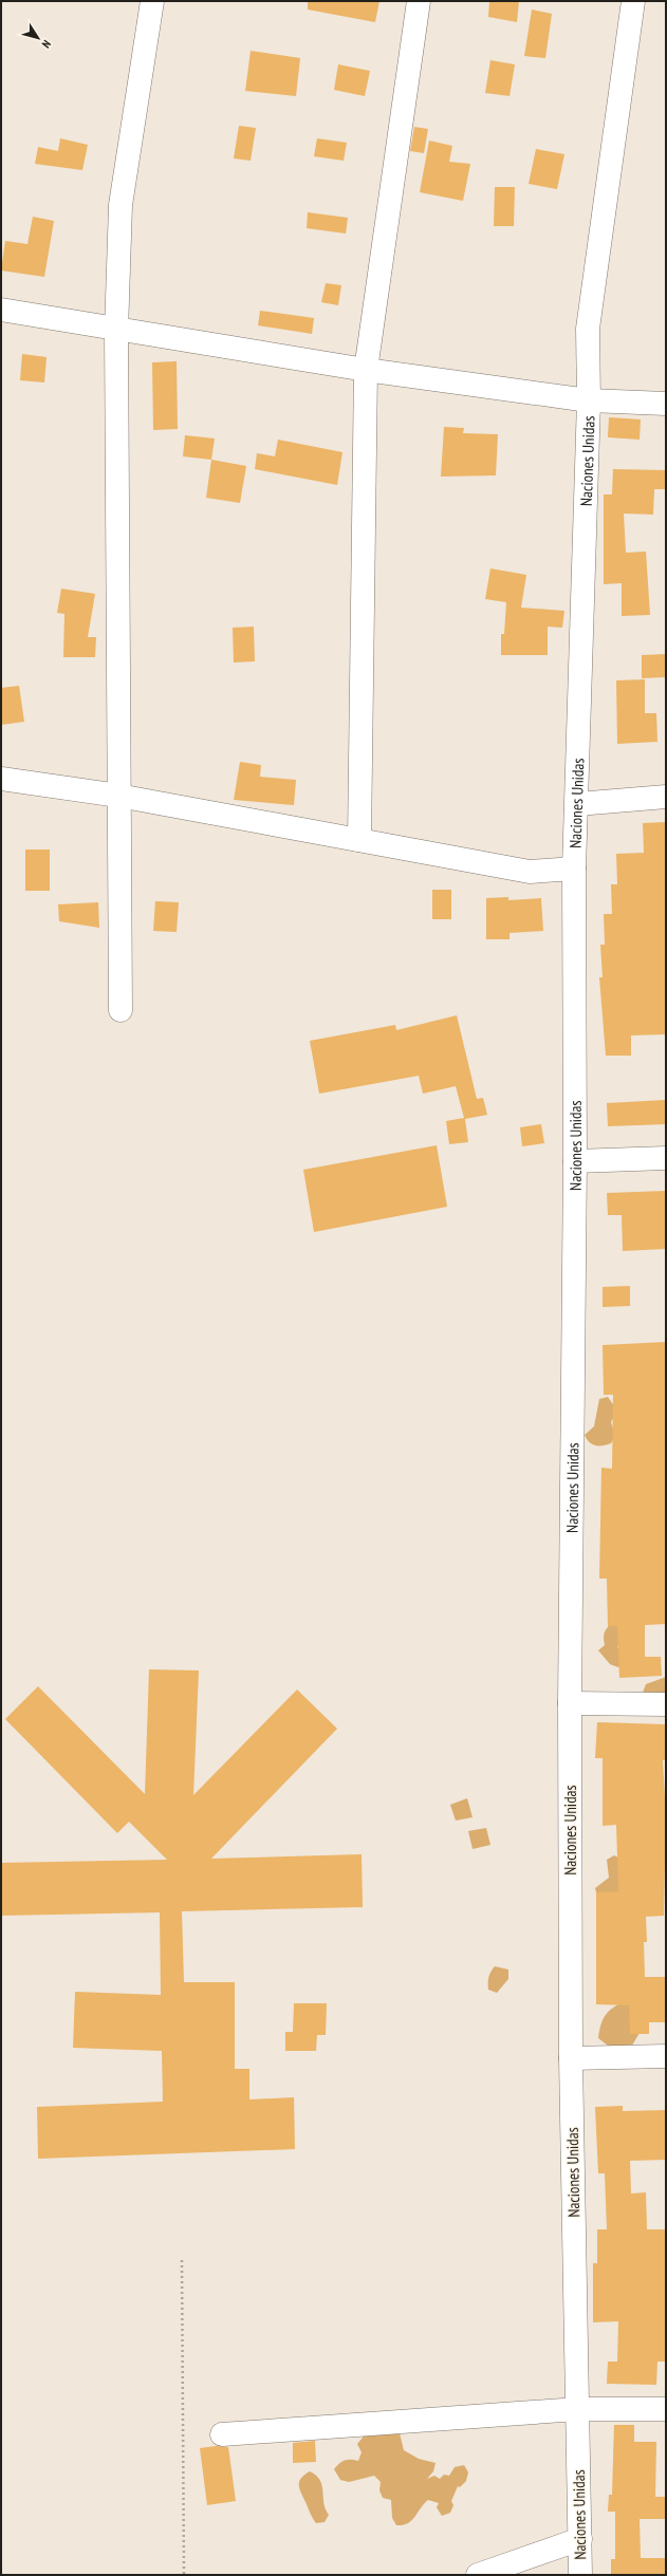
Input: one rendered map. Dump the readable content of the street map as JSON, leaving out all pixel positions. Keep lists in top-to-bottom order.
{
  "streets": {
    "street": ["Naciones Unidas"]
  },
  "north": "bottom right"
}
